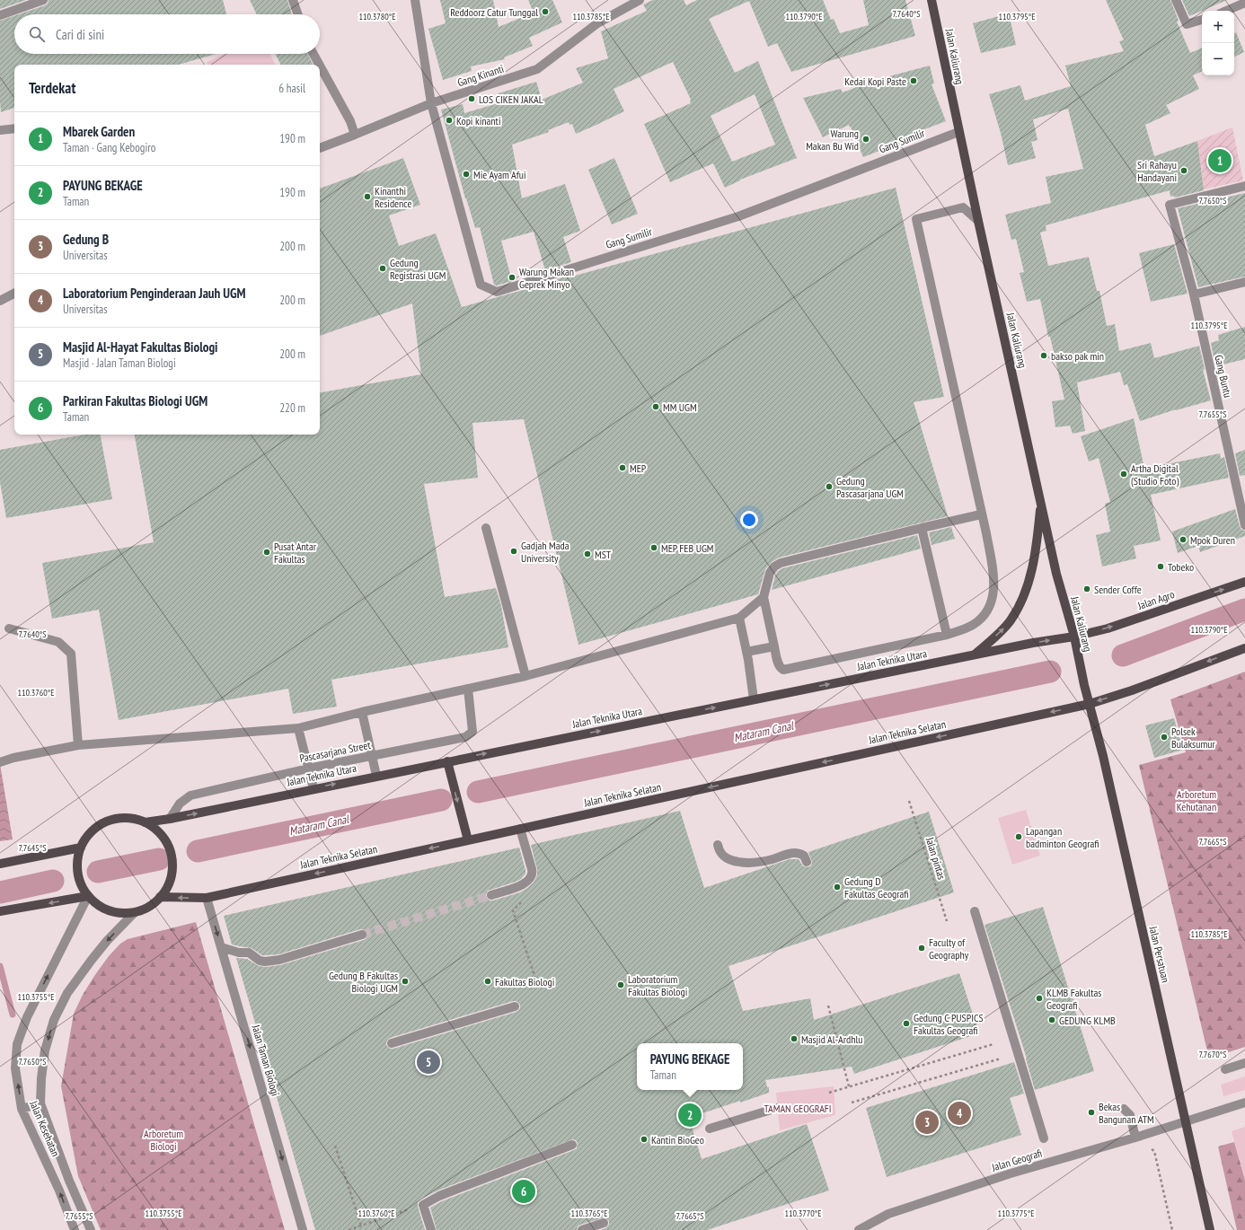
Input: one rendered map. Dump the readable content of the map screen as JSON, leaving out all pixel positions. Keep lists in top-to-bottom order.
{
  "streets": {
    "main road": [
      "Jalan Kaliurang",
      "Jalan Agro",
      "Jalan Teknika Utara",
      "Jalan Teknika Selatan",
      "Jalan Persatuan"
    ],
    "street": [
      "Gang Kinanti",
      "Gang Sumilir",
      "Gang Buntu",
      "Pascasarjana Street",
      "Jalan Taman Biologi",
      "Jalan Kesehatan",
      "Jalan Geografi"
    ],
    "path": ["Jalan pintas"]
  },
  "crossings": [
    ["Jalan Kaliurang", "Gang Sumilir"],
    ["Jalan Kaliurang", "Jalan Agro"],
    ["Jalan Kaliurang", "Jalan Teknika Utara"],
    ["Jalan Kaliurang", "Jalan Persatuan"],
    ["Gang Kinanti", "Gang Sumilir"],
    ["Jalan Agro", "Jalan Teknika Utara"],
    ["Jalan Teknika Utara", "Jalan Teknika Selatan"],
    ["Jalan Teknika Utara", "Pascasarjana Street"],
    ["Jalan Teknika Utara", "Jalan Kesehatan"],
    ["Jalan Teknika Selatan", "Jalan Persatuan"],
    ["Jalan Teknika Selatan", "Jalan Taman Biologi"],
    ["Jalan Teknika Selatan", "Jalan Kesehatan"],
    ["Jalan Persatuan", "Jalan Geografi"]
  ],
  "one_way": ["Jalan Teknika Utara", "Jalan Teknika Selatan", "Jalan Taman Biologi"],
  "water": ["Mataram Canal"],
  "parks": ["Arboretum Kehutanan", "TAMAN GEOGRAFI", "Arboretum Biologi"],
  "places": [
    "Reddoorz Catur Tunggal",
    "Kedai Kopi Paste",
    "LOS CIKEN JAKAL",
    "Kopi kinanti",
    "Warung Makan Bu Wid",
    "Sri Rahayu Handayani",
    "Mie Ayam Afui",
    "Kinanthi Residence",
    "Gedung Registrasi UGM",
    "Warung Makan Geprek Minyo",
    "bakso pak min",
    "MM UGM",
    "MEP",
    "Artha Digital (Studio Foto)",
    "Gedung Pascasarjana UGM",
    "Mpok Duren",
    "MEP FEB UGM",
    "Gadjah Mada University",
    "Pusat Antar Fakultas",
    "MST",
    "Tobeko",
    "Sender Coffe",
    "Polsek Bulaksumur",
    "Lapangan badminton Geografi",
    "Gedung D Fakultas Geografi",
    "Faculty of Geography",
    "Gedung B Fakultas Biologi UGM",
    "Fakultas Biologi",
    "Laboratorium Fakultas Biologi",
    "KLMB Fakultas Geografi",
    "GEDUNG KLMB",
    "Gedung C PUSPICS Fakultas Geografi",
    "Masjid Al-Ardhlu",
    "Bekas Bangunan ATM",
    "Kantin BioGeo"
  ],
  "page": {
    "map_buttons": ["+", "−"],
    "search": "Cari di sini",
    "heading": ["Terdekat", "6 hasil"],
    "list": [
      {
        "mark": "1",
        "name": "Mbarek Garden",
        "note": "Taman · Gang Kebogiro",
        "value": "190 m"
      },
      {
        "mark": "2",
        "name": "PAYUNG BEKAGE",
        "note": "Taman",
        "value": "190 m"
      },
      {
        "mark": "3",
        "name": "Gedung B",
        "note": "Universitas",
        "value": "200 m"
      },
      {
        "mark": "4",
        "name": "Laboratorium Penginderaan Jauh UGM",
        "note": "Universitas",
        "value": "200 m"
      },
      {
        "mark": "5",
        "name": "Masjid Al-Hayat Fakultas Biologi",
        "note": "Masjid · Jalan Taman Biologi",
        "value": "200 m"
      },
      {
        "mark": "6",
        "name": "Parkiran Fakultas Biologi UGM",
        "note": "Taman",
        "value": "220 m"
      }
    ],
    "pins": [
      "1",
      "5",
      "4",
      "2",
      "3",
      "6"
    ],
    "popup": ["PAYUNG BEKAGE", "Taman"]
  },
  "coordinates": [
    "7.7640°S",
    "110.3780°E",
    "110.3785°E",
    "110.3790°E",
    "110.3795°E",
    "7.7650°S",
    "7.7655°S",
    "110.3760°E",
    "7.7665°S",
    "7.7645°S",
    "110.3755°E",
    "7.7670°S",
    "110.3765°E",
    "110.3770°E",
    "110.3775°E"
  ]
}
